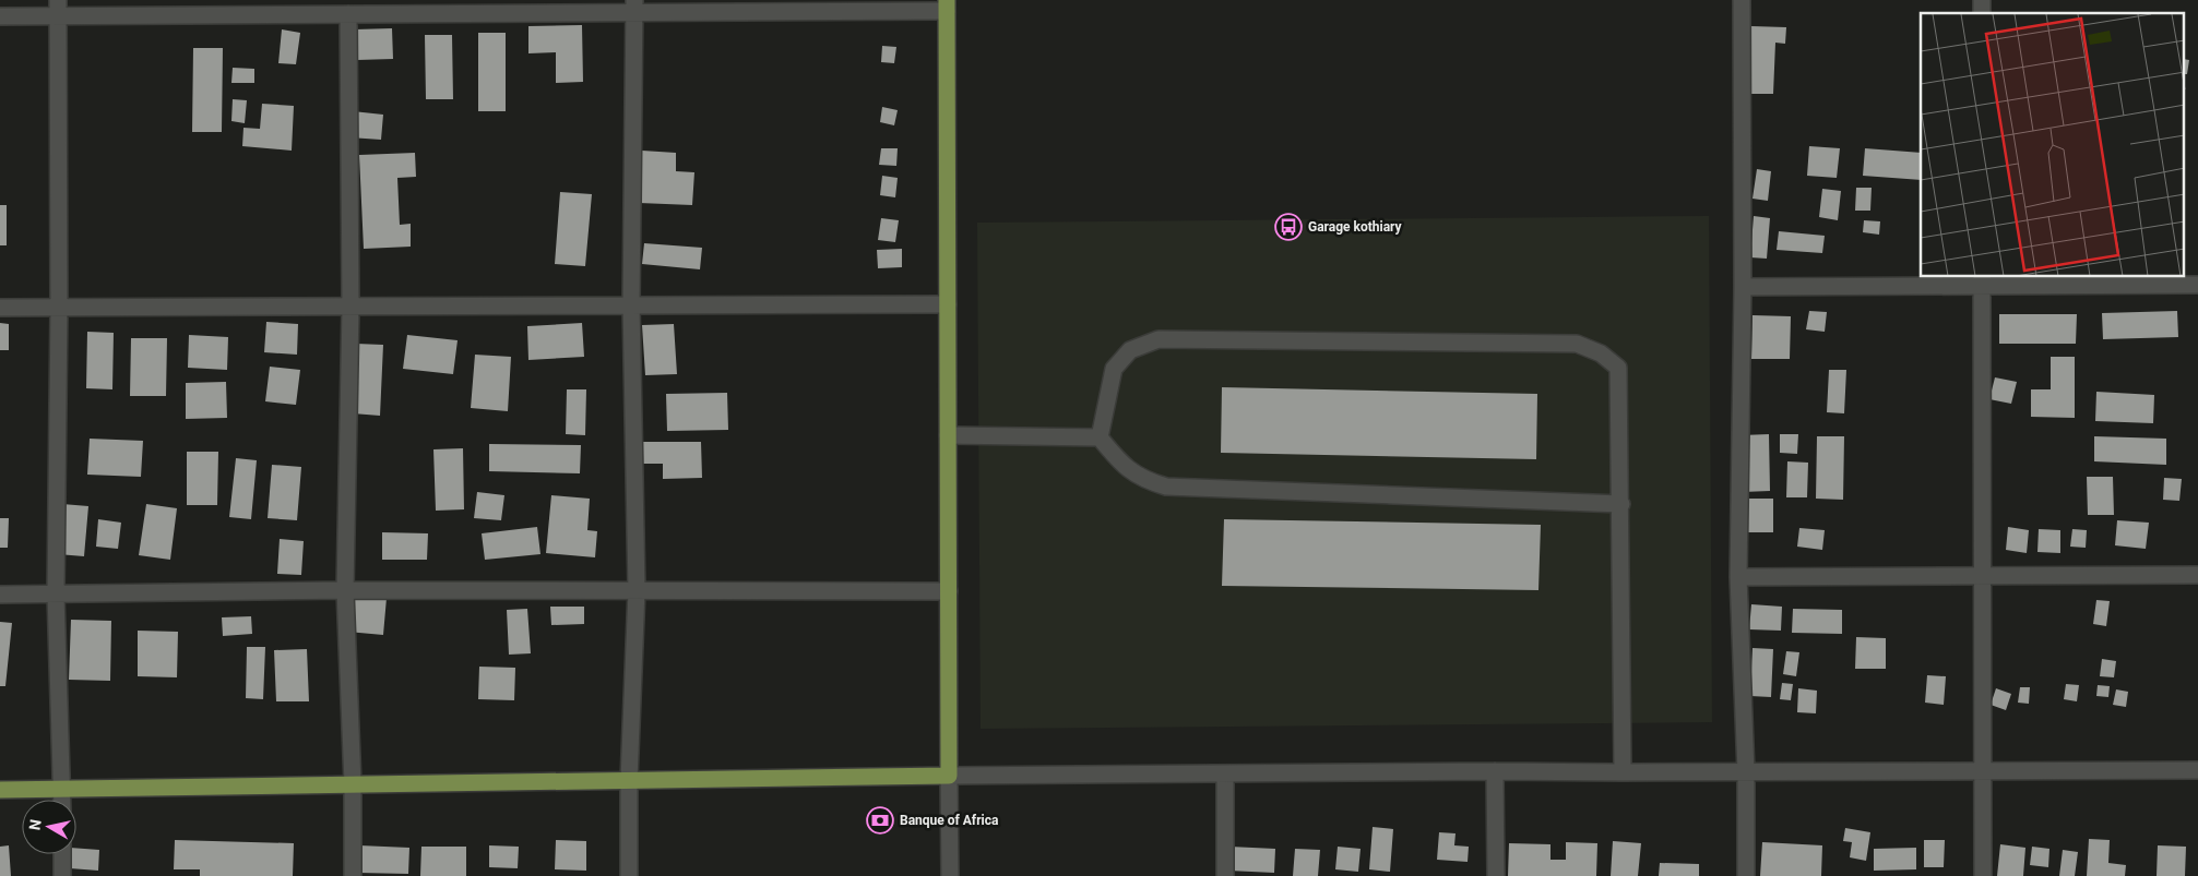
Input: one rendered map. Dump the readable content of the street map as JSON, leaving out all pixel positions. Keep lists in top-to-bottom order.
{
  "places": {
    "bus stop": ["Garage kothiary"],
    "bank": ["Banque of Africa"]
  },
  "north": "left"
}
